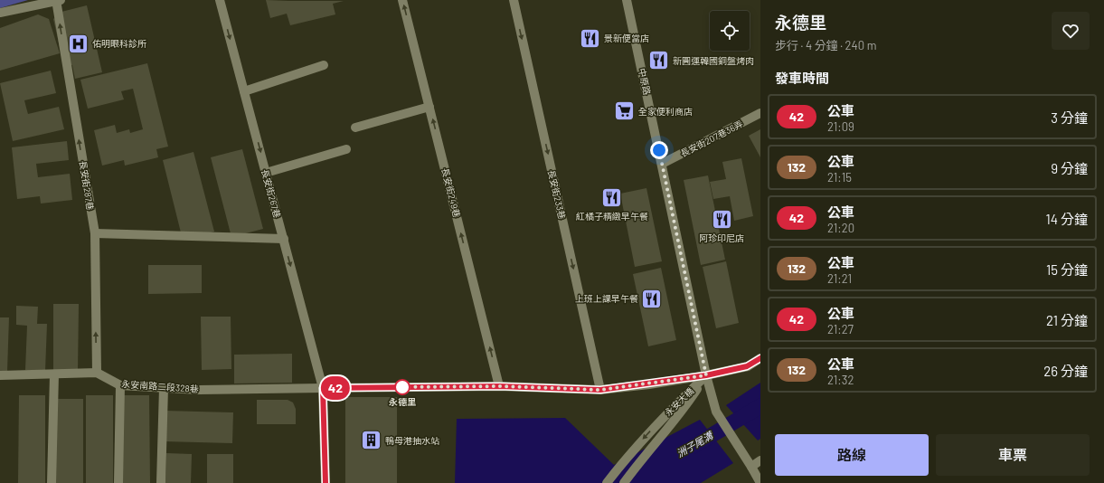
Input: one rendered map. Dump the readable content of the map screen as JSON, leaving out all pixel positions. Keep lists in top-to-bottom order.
{
  "streets": {
    "street": [
      "中原路",
      "長安街207巷36弄",
      "長安街287巷",
      "長安街249巷",
      "長安街267巷",
      "長安街233巷",
      "永安南路二段328巷",
      "永安大橋"
    ]
  },
  "crossings": [
    ["中原路", "長安街207巷36弄"],
    ["中原路", "永安南路二段328巷"],
    ["中原路", "永安大橋"],
    ["長安街287巷", "永安南路二段328巷"],
    ["長安街249巷", "永安南路二段328巷"],
    ["長安街267巷", "永安南路二段328巷"],
    ["長安街233巷", "永安南路二段328巷"],
    ["永安南路二段328巷", "永安大橋"]
  ],
  "one_way": [
    "長安街287巷",
    "長安街249巷",
    "長安街267巷",
    "長安街233巷"
  ],
  "water": ["洲子尾溝"],
  "places": {
    "restaurant": [
      "景新便當店",
      "新圓運韓國銅盤烤肉",
      "紅橘子精緻早午餐",
      "阿珍印尼店",
      "上班上課早午餐"
    ],
    "hospital": ["佑明眼科診所"],
    "supermarket": ["全家便利商店"],
    "other": ["永德里"],
    "building": ["鴨母港抽水站"]
  },
  "lines": ["bus line 42"],
  "page": {
    "on_map": "42",
    "heading": [
      ["永德里", "步行 · 4 分鐘 · 240 m"],
      "發車時間"
    ],
    "list": [
      {
        "mark": "42",
        "name": "公車",
        "note": "21:09",
        "value": "3 分鐘"
      },
      {
        "mark": "132",
        "name": "公車",
        "note": "21:15",
        "value": "9 分鐘"
      },
      {
        "mark": "42",
        "name": "公車",
        "note": "21:20",
        "value": "14 分鐘"
      },
      {
        "mark": "132",
        "name": "公車",
        "note": "21:21",
        "value": "15 分鐘"
      },
      {
        "mark": "42",
        "name": "公車",
        "note": "21:27",
        "value": "21 分鐘"
      },
      {
        "mark": "132",
        "name": "公車",
        "note": "21:32",
        "value": "26 分鐘"
      }
    ],
    "buttons": ["路線", "車票"]
  }
}
